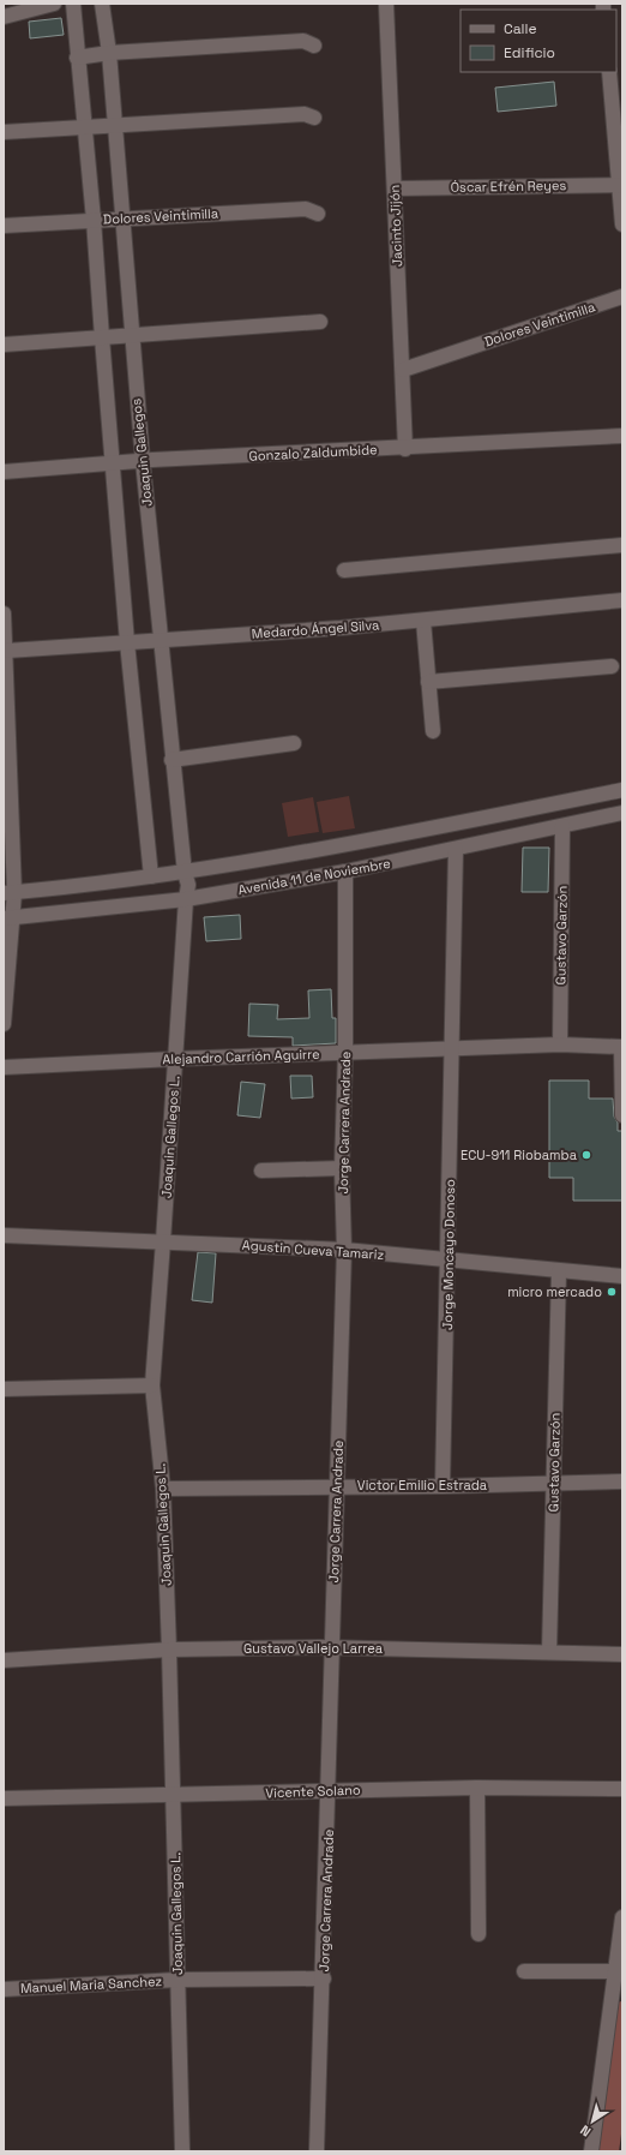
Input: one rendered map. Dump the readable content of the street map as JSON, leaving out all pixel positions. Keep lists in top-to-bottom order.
{
  "streets": {
    "street": [
      "Óscar Efrén Reyes",
      "Dolores Veintimilla",
      "Jacinto Jijón",
      "Joaquin Gallegos",
      "Gonzalo Zaldumbide",
      "Medardo Ángel Silva",
      "Avenida 11 de Noviembre",
      "Gustavo Garzón",
      "Alejandro Carrión Aguirre",
      "Jorge Carrera Andrade",
      "Joaquin Gallegos L.",
      "Agustin Cueva Tamariz",
      "Jorge Moncayo Donoso",
      "Victor Emilio Estrada",
      "Gustavo Vallejo Larrea",
      "Vicente Solano",
      "Manuel Maria Sanchez"
    ]
  },
  "crossings": [
    ["Óscar Efrén Reyes", "Jacinto Jijón"],
    ["Dolores Veintimilla", "Jacinto Jijón"],
    ["Dolores Veintimilla", "Joaquin Gallegos"],
    ["Jacinto Jijón", "Gonzalo Zaldumbide"],
    ["Joaquin Gallegos", "Gonzalo Zaldumbide"],
    ["Joaquin Gallegos", "Medardo Ángel Silva"],
    ["Joaquin Gallegos", "Avenida 11 de Noviembre"],
    ["Joaquin Gallegos", "Joaquin Gallegos L."],
    ["Avenida 11 de Noviembre", "Gustavo Garzón"],
    ["Avenida 11 de Noviembre", "Jorge Carrera Andrade"],
    ["Avenida 11 de Noviembre", "Joaquin Gallegos L."],
    ["Avenida 11 de Noviembre", "Jorge Moncayo Donoso"],
    ["Gustavo Garzón", "Alejandro Carrión Aguirre"],
    ["Gustavo Garzón", "Agustin Cueva Tamariz"],
    ["Gustavo Garzón", "Victor Emilio Estrada"],
    ["Gustavo Garzón", "Gustavo Vallejo Larrea"],
    ["Alejandro Carrión Aguirre", "Jorge Carrera Andrade"],
    ["Alejandro Carrión Aguirre", "Joaquin Gallegos L."],
    ["Alejandro Carrión Aguirre", "Jorge Moncayo Donoso"],
    ["Jorge Carrera Andrade", "Agustin Cueva Tamariz"],
    ["Jorge Carrera Andrade", "Victor Emilio Estrada"],
    ["Jorge Carrera Andrade", "Gustavo Vallejo Larrea"],
    ["Jorge Carrera Andrade", "Vicente Solano"],
    ["Jorge Carrera Andrade", "Manuel Maria Sanchez"],
    ["Joaquin Gallegos L.", "Agustin Cueva Tamariz"],
    ["Joaquin Gallegos L.", "Victor Emilio Estrada"],
    ["Joaquin Gallegos L.", "Gustavo Vallejo Larrea"],
    ["Joaquin Gallegos L.", "Vicente Solano"],
    ["Joaquin Gallegos L.", "Manuel Maria Sanchez"],
    ["Agustin Cueva Tamariz", "Jorge Moncayo Donoso"],
    ["Jorge Moncayo Donoso", "Victor Emilio Estrada"]
  ],
  "places": ["ECU-911 Riobamba", "micro mercado"],
  "legend": ["Calle", "Edificio"],
  "north": "bottom left"
}
